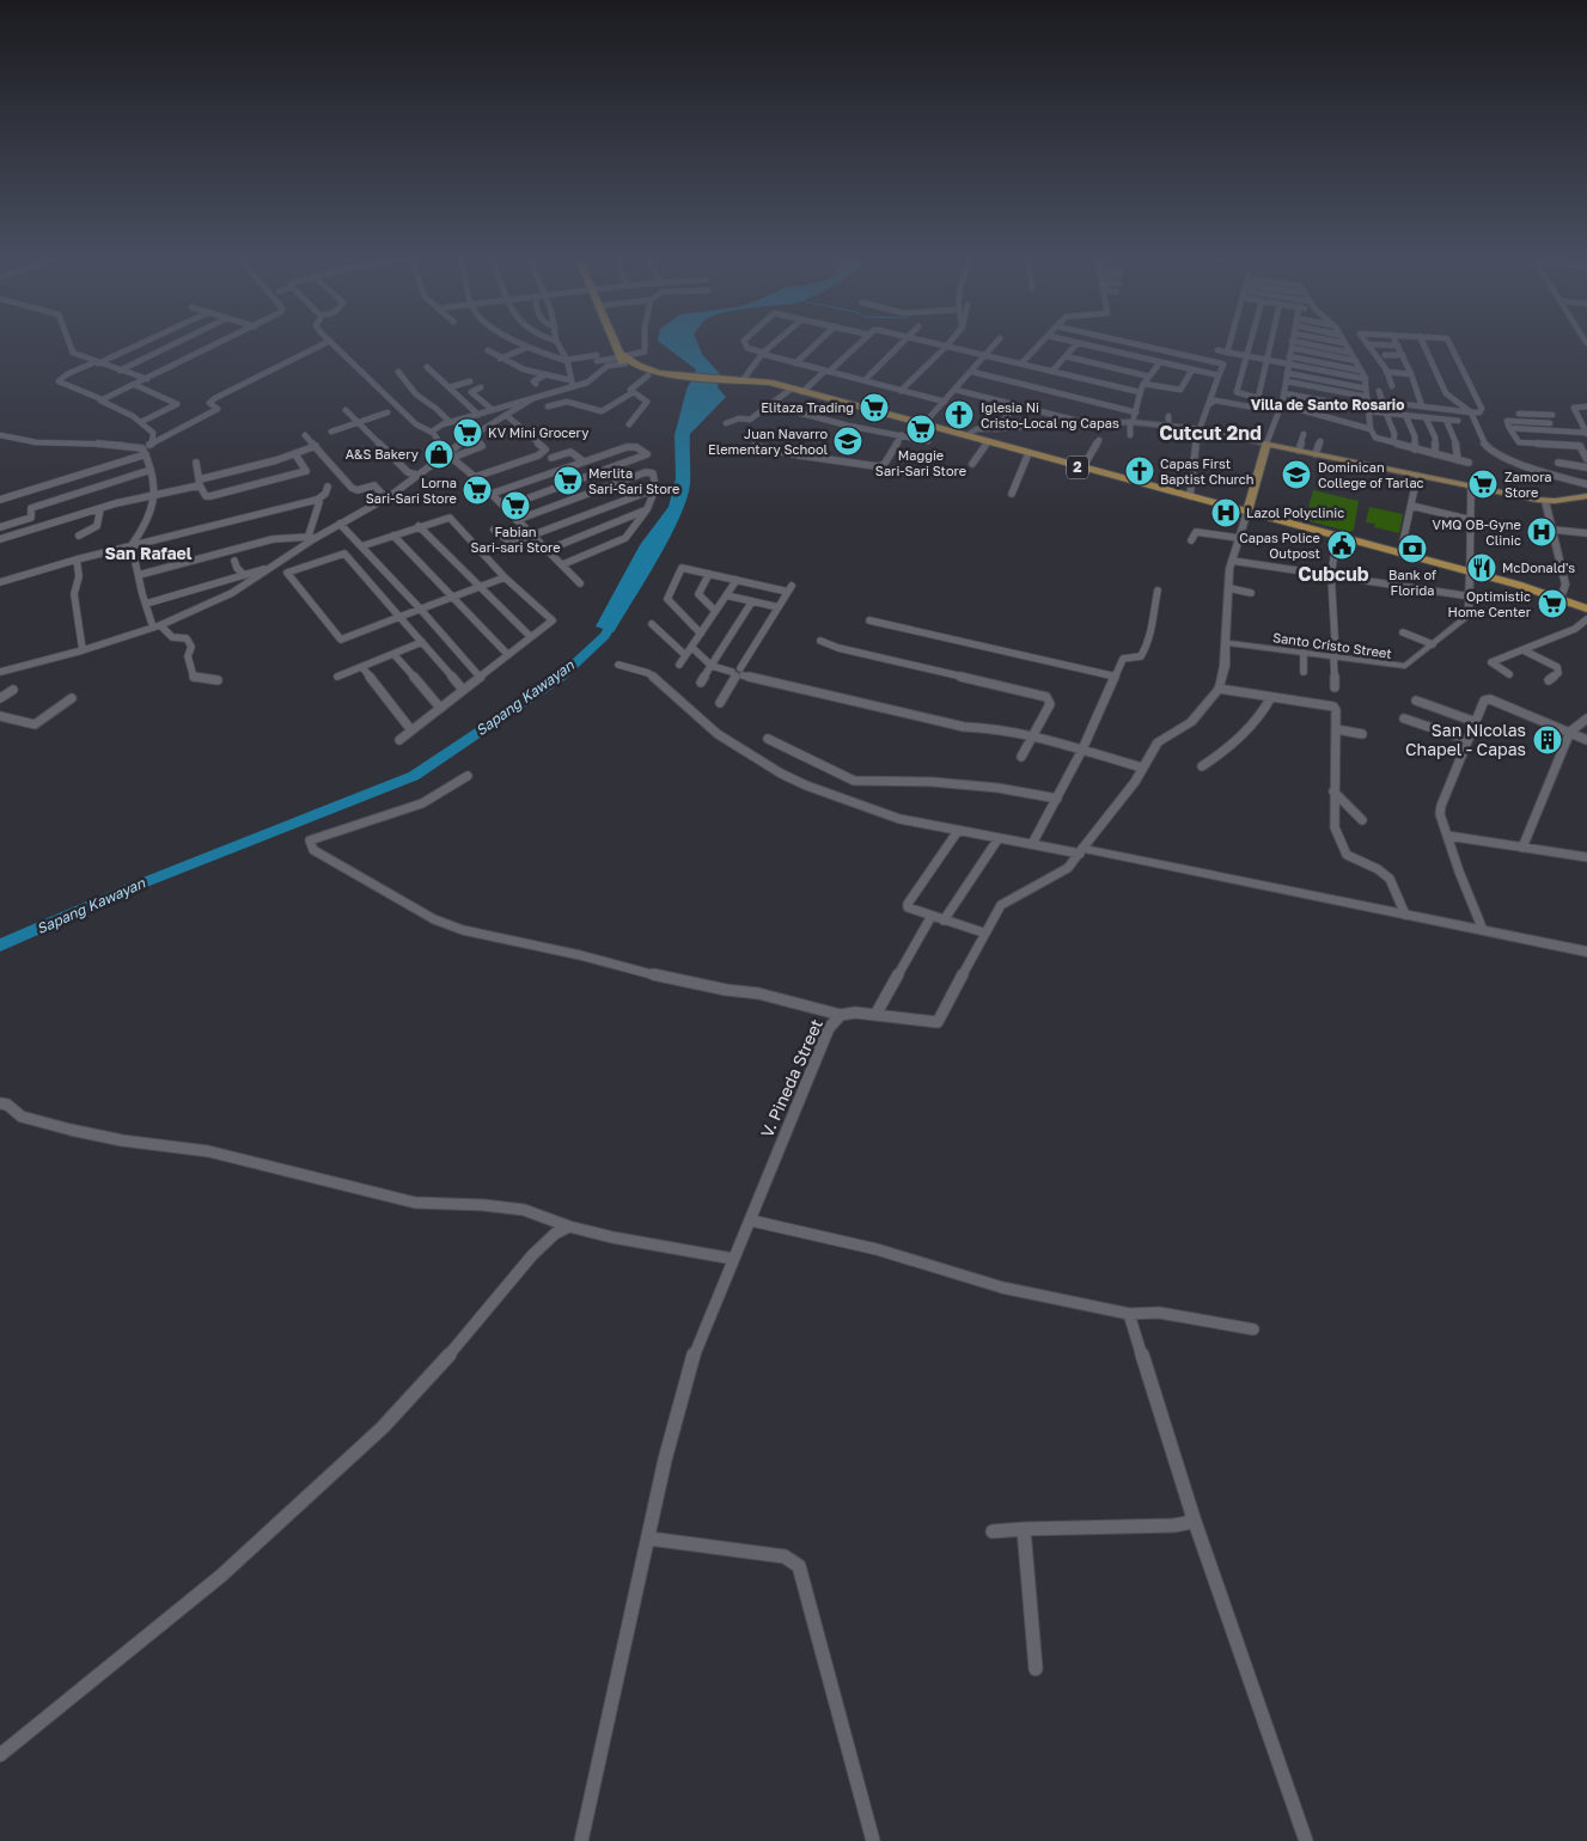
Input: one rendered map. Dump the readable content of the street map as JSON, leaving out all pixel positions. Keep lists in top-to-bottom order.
{
  "streets": {
    "highway": ["2"],
    "main road": ["V. Pineda Street"],
    "street": ["Santo Cristo Street"]
  },
  "crossings": [
    ["2", "Santo Cristo Street"],
    ["2", "V. Pineda Street"],
    ["Santo Cristo Street", "V. Pineda Street"]
  ],
  "districts": [
    "Villa de Santo Rosario",
    "Cutcut 2nd",
    "San Rafael",
    "Cubcub"
  ],
  "water": ["Sapang Kawayan"],
  "places": {
    "supermarket": [
      "Elitaza Trading",
      "Maggie Sari-Sari Store",
      "KV Mini Grocery",
      "Merlita Sari-Sari Store",
      "Zamora Store",
      "Lorna Sari-Sari Store",
      "Fabian Sari-sari Store",
      "Optimistic Home Center"
    ],
    "church": ["Iglesia Ni Cristo-Local ng Capas", "Capas First Baptist Church"],
    "school or university": ["Juan Navarro Elementary School", "Dominican College of Tarlac"],
    "shop": ["A&S Bakery"],
    "hospital": ["Lazol Polyclinic", "VMQ OB-Gyne Clinic"],
    "public building": ["Capas Police Outpost"],
    "bank": ["Bank of Florida"],
    "restaurant": ["McDonald's"],
    "building": ["San Nicolas Chapel - Capas"]
  }
}
